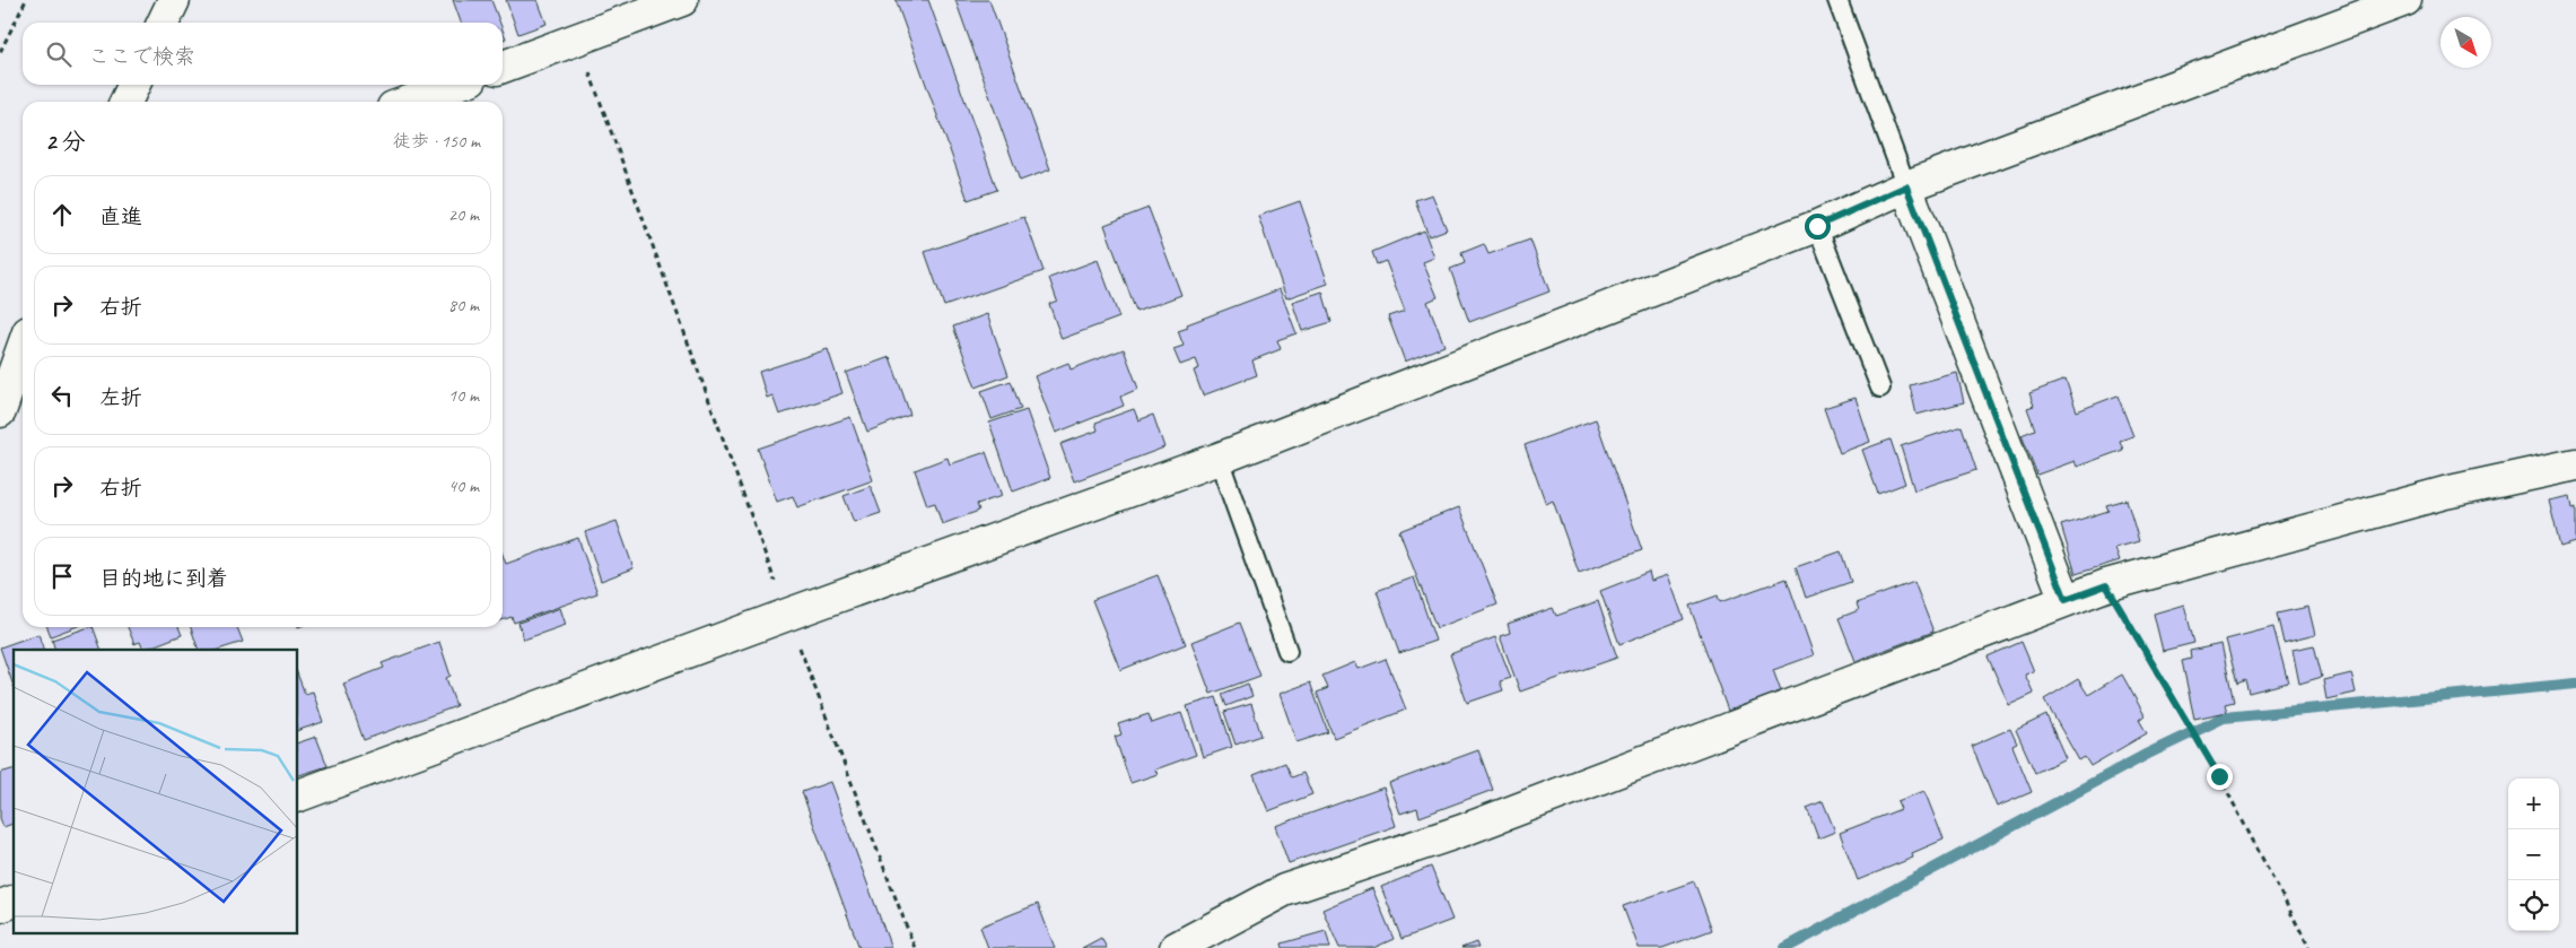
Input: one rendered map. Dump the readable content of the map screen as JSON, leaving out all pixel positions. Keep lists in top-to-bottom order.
{
  "north": "bottom right",
  "page": {
    "search": "ここで検索",
    "heading": ["2 分", "徒歩 · 150 m"],
    "list": [
      ["直進", "20 m"],
      ["右折", "80 m"],
      ["左折", "10 m"],
      ["右折", "40 m"],
      "目的地に到着"
    ],
    "map_buttons": ["+", "−"]
  }
}
